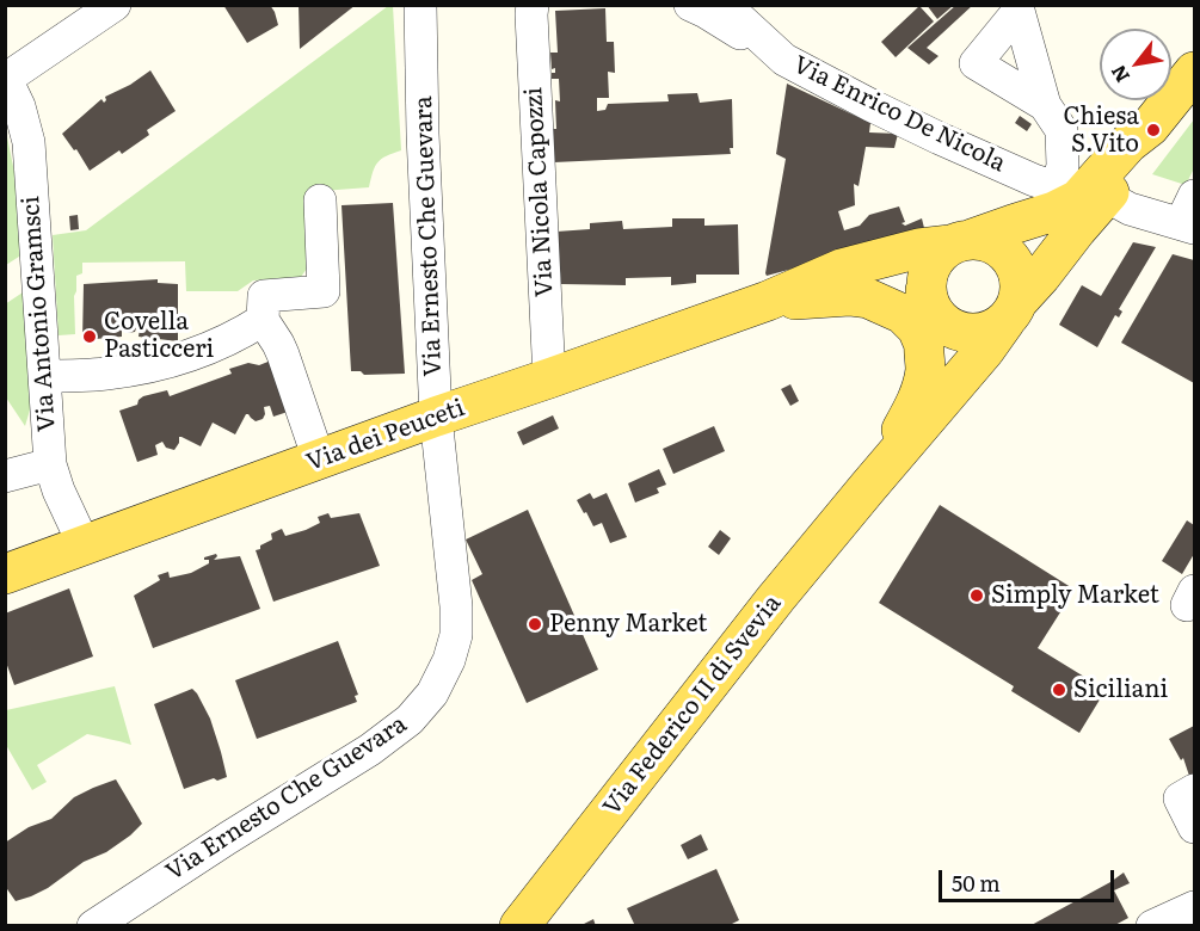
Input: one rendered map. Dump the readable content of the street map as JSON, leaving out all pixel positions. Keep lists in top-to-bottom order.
{
  "streets": {
    "main road": ["Via dei Peuceti", "Via Federico II di Svevia"],
    "street": [
      "Via Enrico De Nicola",
      "Via Nicola Capozzi",
      "Via Ernesto Che Guevara",
      "Via Antonio Gramsci"
    ]
  },
  "crossings": [
    ["Via Nicola Capozzi", "Via dei Peuceti"],
    ["Via Ernesto Che Guevara", "Via dei Peuceti"],
    ["Via Antonio Gramsci", "Via dei Peuceti"]
  ],
  "places": [
    "Chiesa S.Vito",
    "Covella Pasticceri",
    "Simply Market",
    "Penny Market",
    "Siciliani"
  ],
  "scale_bar": "50 m",
  "north": "bottom left"
}
